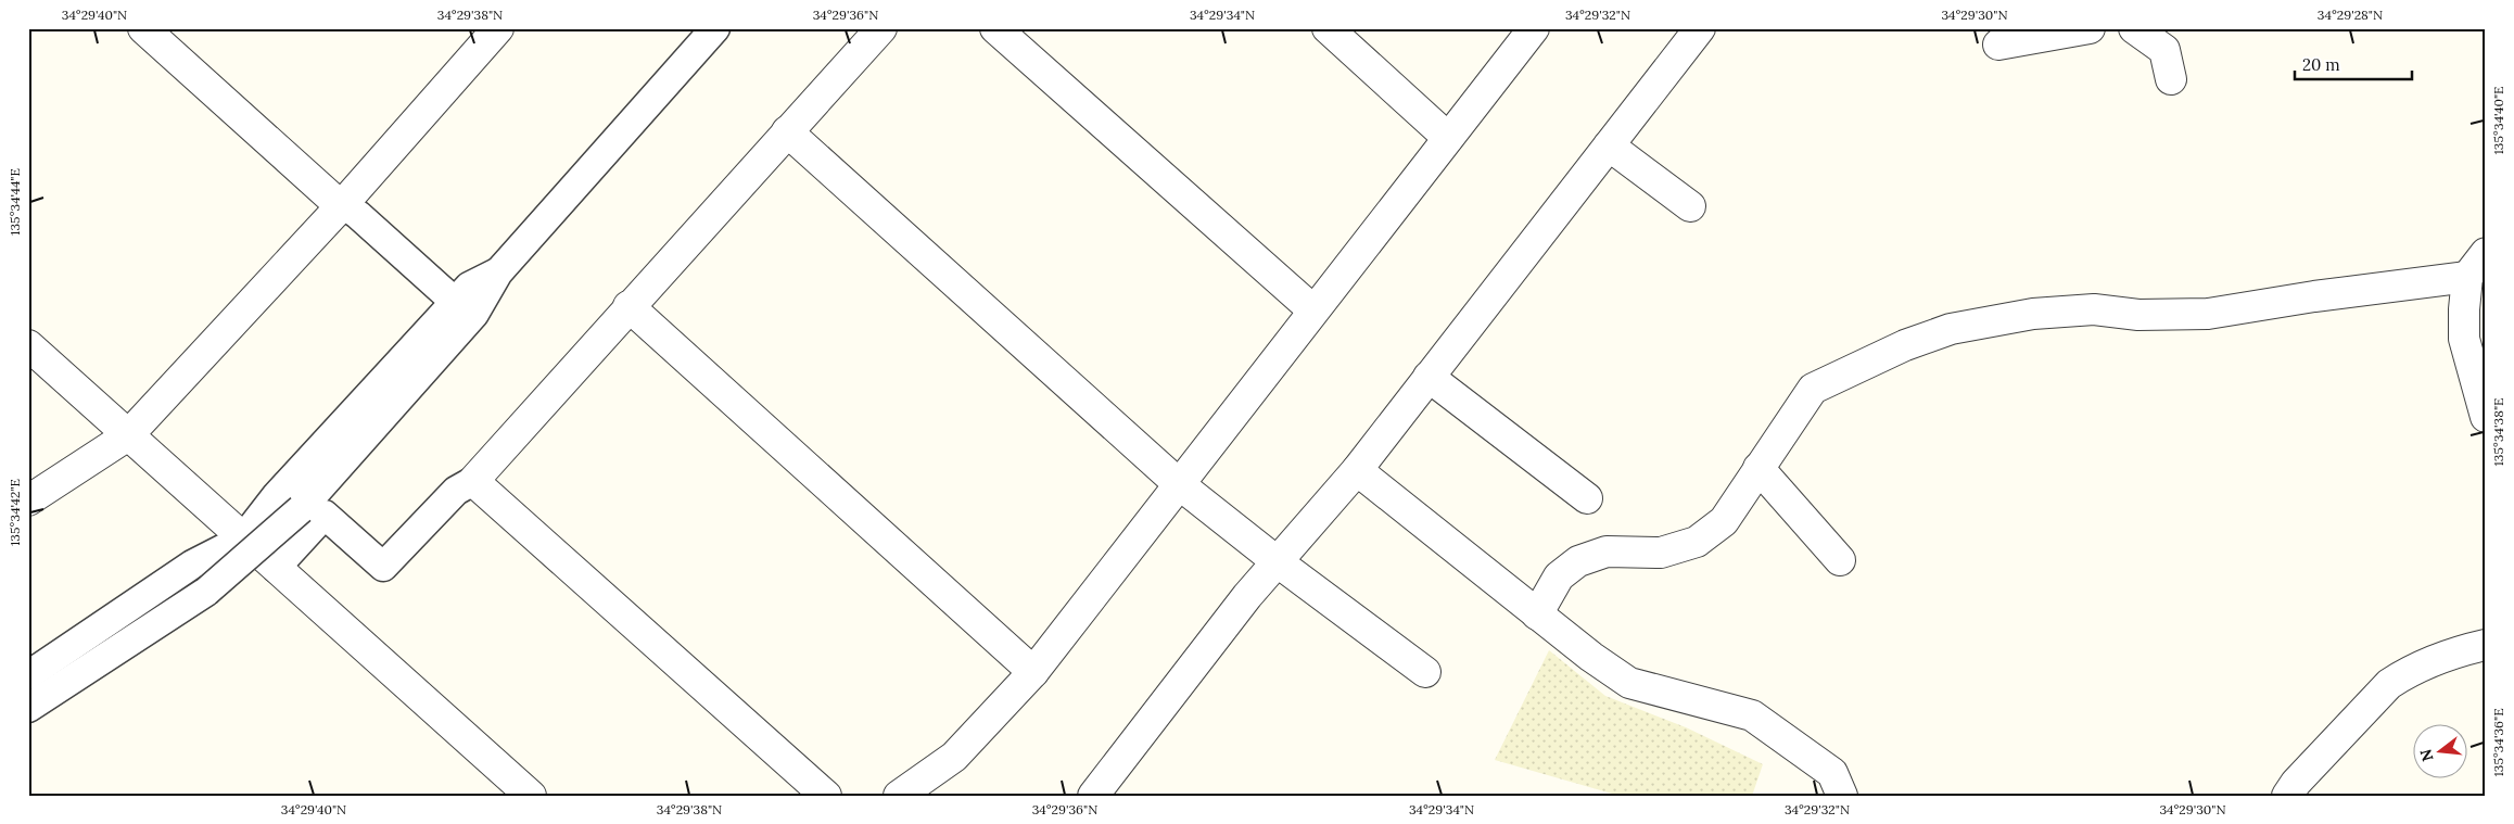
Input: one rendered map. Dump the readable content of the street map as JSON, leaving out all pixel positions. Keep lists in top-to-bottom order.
{
  "scale_bar": "20 m",
  "north": "left",
  "coordinates": [
    "34°29'40\"N",
    "34°29'38\"N",
    "34°29'36\"N",
    "34°29'34\"N",
    "34°29'32\"N",
    "34°29'30\"N",
    "34°29'28\"N",
    "135°34'40\"E",
    "135°34'44\"E",
    "135°34'38\"E",
    "135°34'42\"E",
    "135°34'36\"E"
  ]
}
